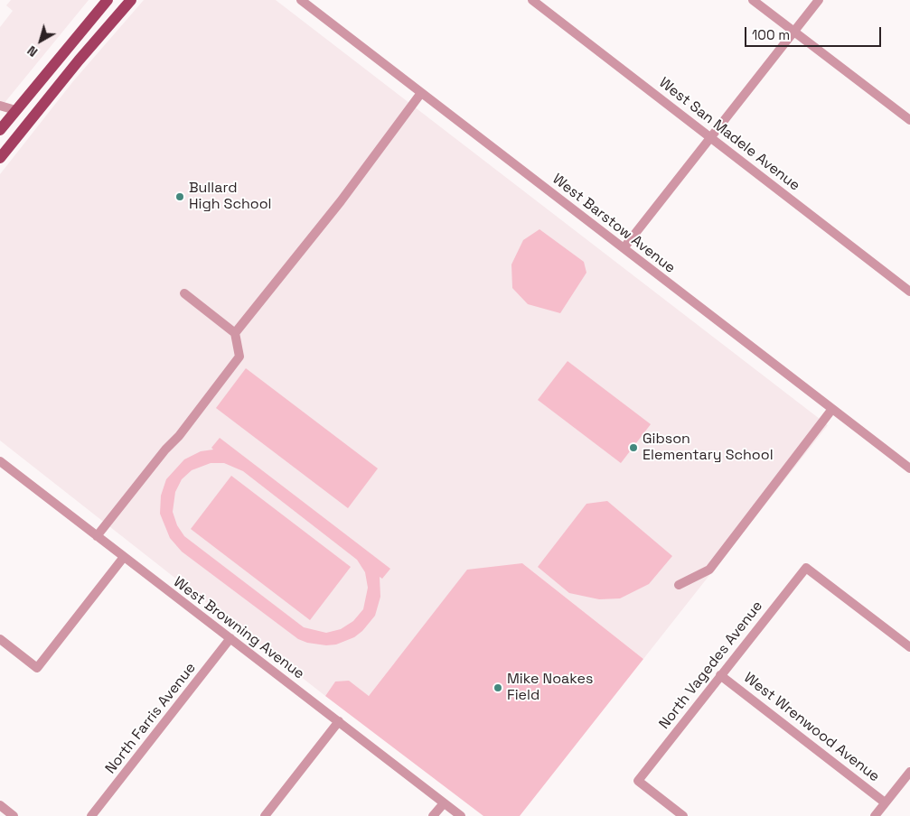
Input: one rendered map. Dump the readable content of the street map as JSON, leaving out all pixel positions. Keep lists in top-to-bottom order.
{
  "streets": {
    "street": [
      "West San Madele Avenue",
      "West Barstow Avenue",
      "West Browning Avenue",
      "North Vagedes Avenue",
      "North Farris Avenue",
      "West Wrenwood Avenue"
    ]
  },
  "crossings": [
    ["West Browning Avenue", "North Farris Avenue"],
    ["North Vagedes Avenue", "West Wrenwood Avenue"]
  ],
  "places": ["Bullard High School", "Gibson Elementary School", "Mike Noakes Field"],
  "scale_bar": "100 m",
  "north": "bottom left"
}
